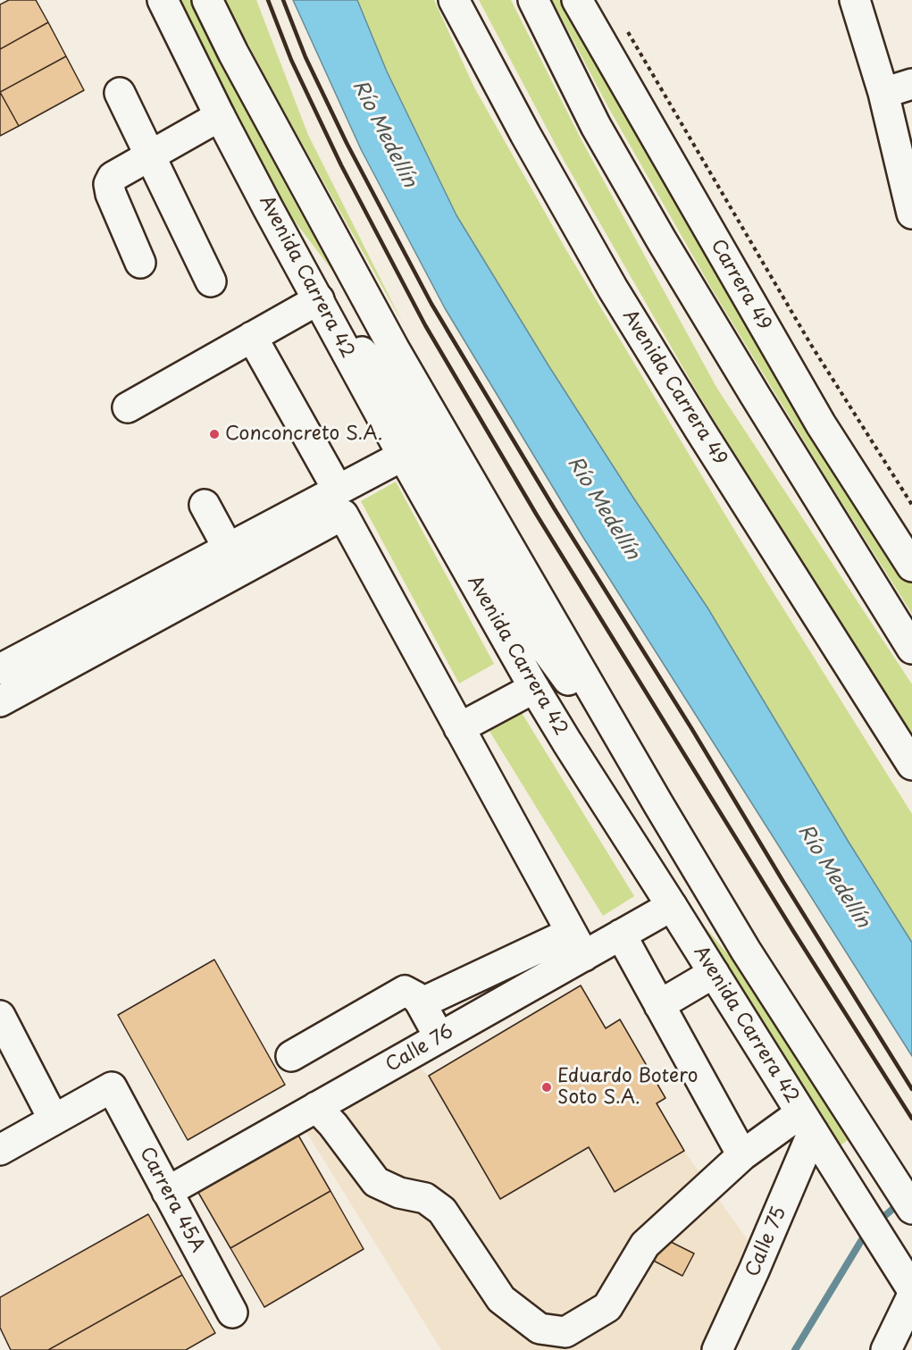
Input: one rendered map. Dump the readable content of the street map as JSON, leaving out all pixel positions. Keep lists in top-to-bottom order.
{
  "streets": {
    "main road": [
      "Avenida Carrera 42",
      "Carrera 49",
      "Avenida Carrera 49",
      "Calle 76",
      "Carrera 45A",
      "Calle 75"
    ]
  },
  "crossings": [
    ["Avenida Carrera 42", "Calle 76"],
    ["Avenida Carrera 42", "Calle 75"],
    ["Calle 76", "Carrera 45A"]
  ],
  "water": ["Río Medellín"],
  "places": ["Conconcreto S.A.", "Eduardo Botero Soto S.A."]
}
